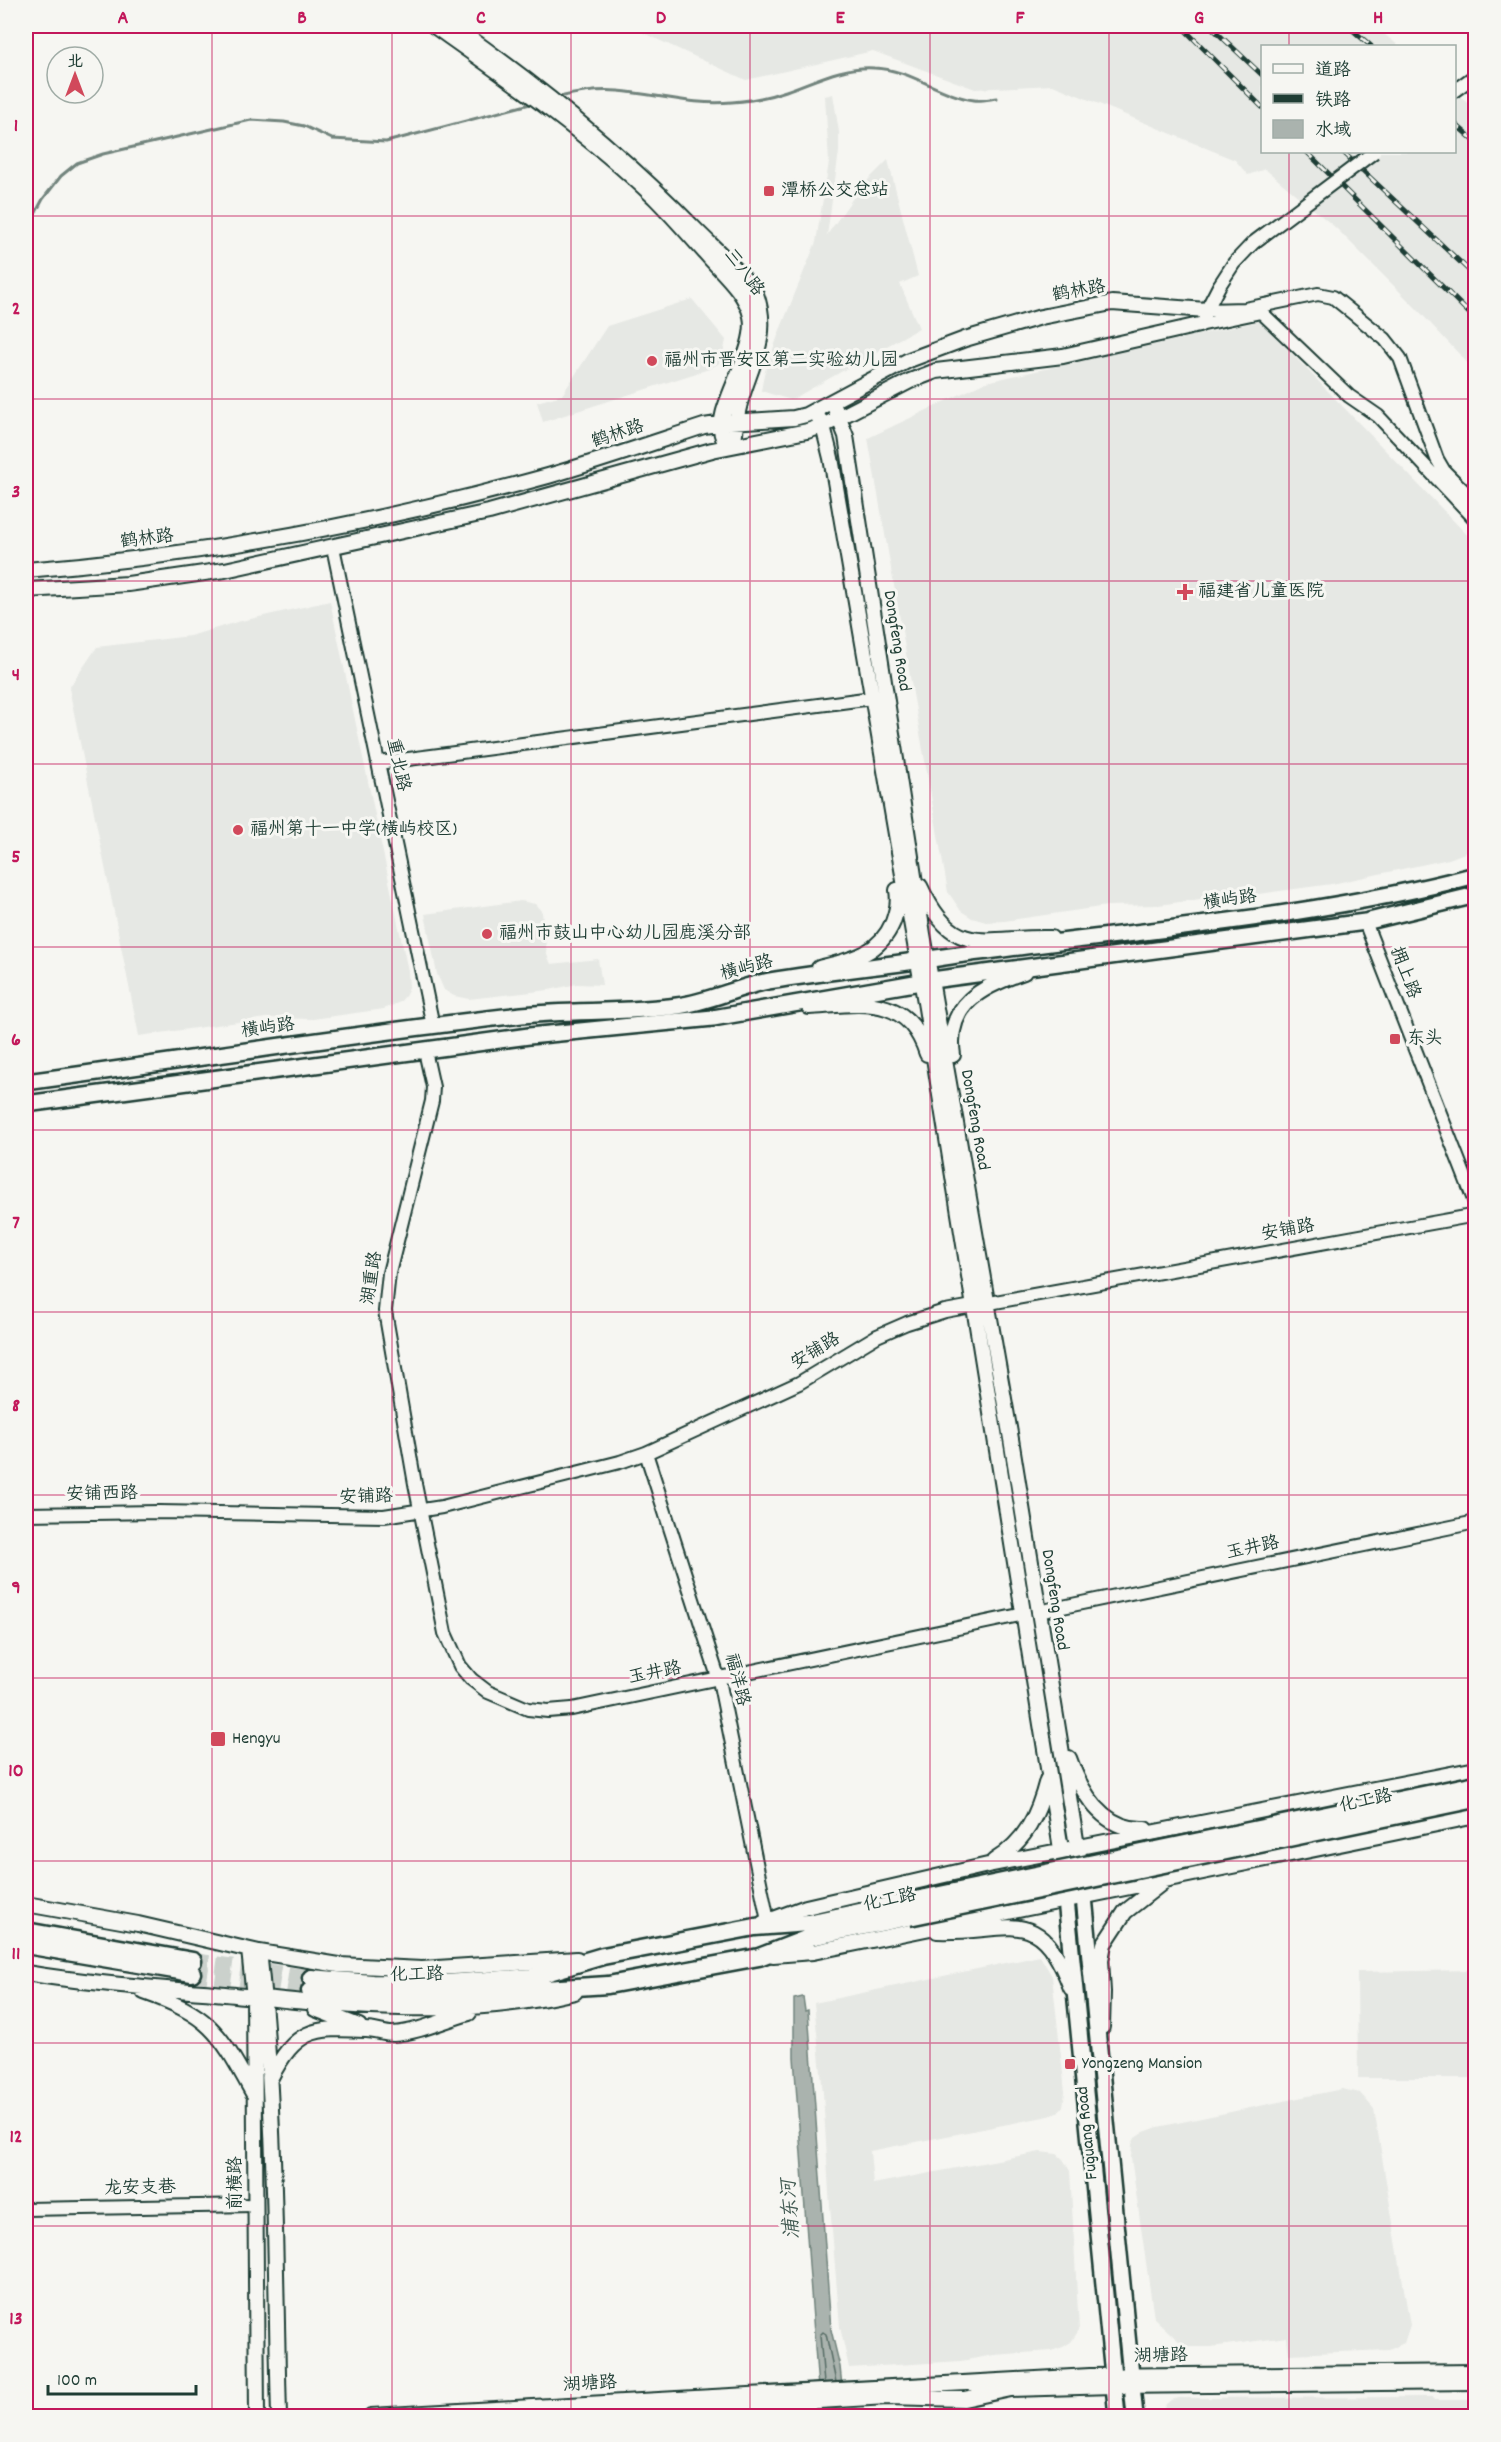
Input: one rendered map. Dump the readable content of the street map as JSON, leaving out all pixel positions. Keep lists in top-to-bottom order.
{
  "streets": {
    "highway": ["化工路"],
    "main road": [
      "三八路",
      "鹤林路",
      "Dongfeng Road",
      "横屿路",
      "Fuguang Road",
      "前横路",
      "湖塘路"
    ],
    "street": [
      "重北路",
      "拥上路",
      "安铺路",
      "湖重路",
      "安铺西路",
      "玉井路",
      "福洋路",
      "龙安支巷"
    ]
  },
  "crossings": [
    ["三八路", "鹤林路"],
    ["鹤林路", "Dongfeng Road"],
    ["Dongfeng Road", "横屿路"],
    ["Dongfeng Road", "安铺路"],
    ["Dongfeng Road", "玉井路"],
    ["Dongfeng Road", "Fuguang Road"],
    ["重北路", "横屿路"],
    ["安铺路", "湖重路"],
    ["安铺路", "安铺西路"],
    ["安铺路", "玉井路"],
    ["安铺路", "福洋路"],
    ["湖重路", "玉井路"],
    ["玉井路", "福洋路"],
    ["福洋路", "化工路"],
    ["化工路", "前横路"],
    ["Fuguang Road", "湖塘路"],
    ["前横路", "龙安支巷"]
  ],
  "water": ["浦东河"],
  "places": {
    "transit": [
      "潭桥公交总站",
      "东头",
      "Hengyu",
      "Yongzeng Mansion"
    ],
    "other": ["福州市晋安区第二实验幼儿园", "福州第十一中学(横屿校区)", "福州市鼓山中心幼儿园鹿溪分部"],
    "health": ["福建省儿童医院"]
  },
  "legend": ["道路", "铁路", "水域"],
  "scale_bar": "100 m",
  "north": "top",
  "grid": {
    "columns": [
      "A",
      "B",
      "C",
      "D",
      "E",
      "F",
      "G",
      "H"
    ],
    "rows": [
      "1",
      "2",
      "3",
      "4",
      "5",
      "6",
      "7",
      "8",
      "9",
      "10",
      "11",
      "12",
      "13"
    ]
  }
}
